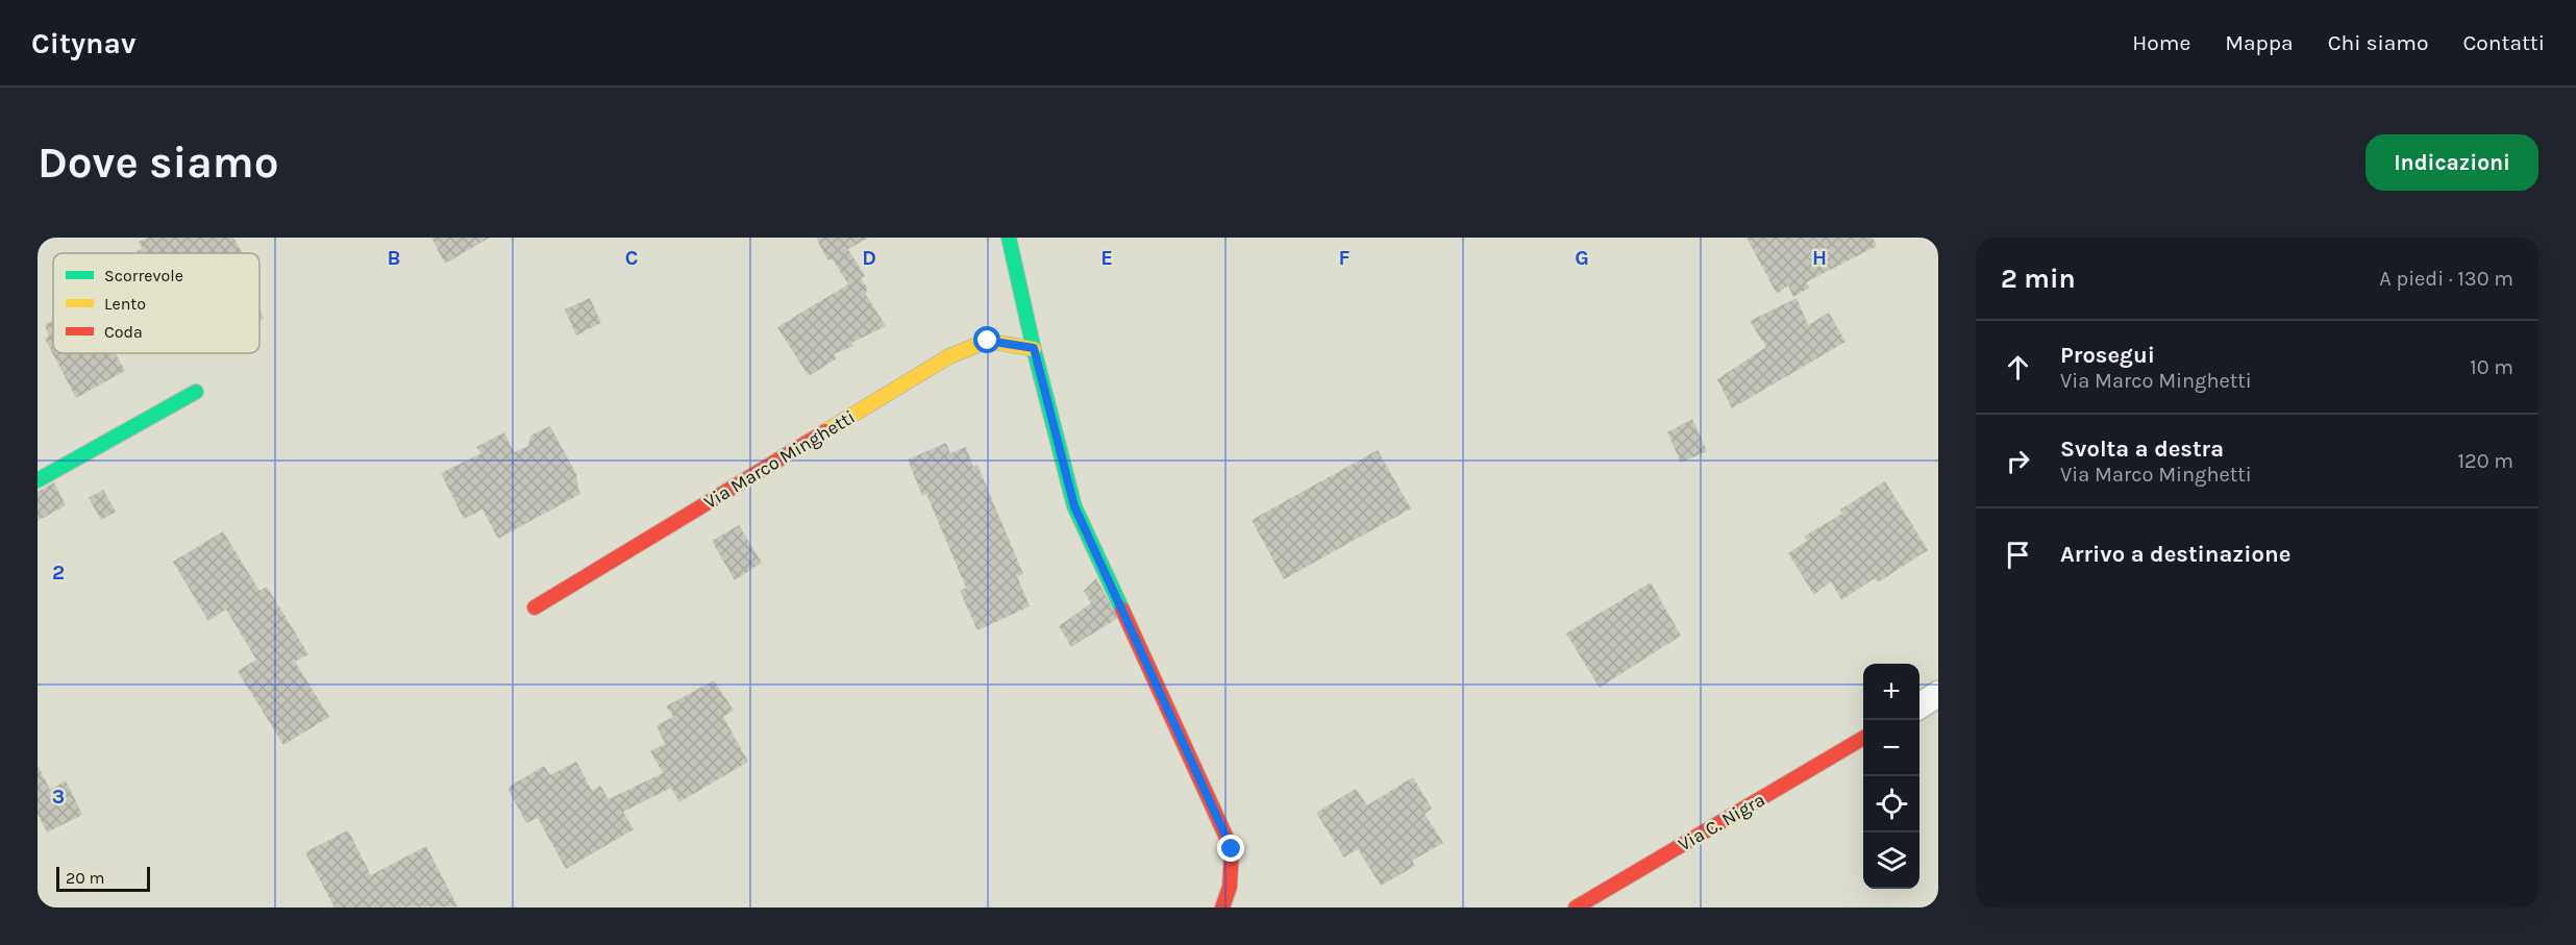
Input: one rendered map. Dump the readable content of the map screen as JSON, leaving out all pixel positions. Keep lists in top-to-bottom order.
{
  "streets": {
    "street": ["Via Marco Minghetti", "Via C. Nigra"]
  },
  "legend": ["Scorrevole", "Lento", "Coda"],
  "scale_bar": "20 m",
  "page": {
    "header": "Citynav",
    "nav": [
      "Home",
      "Mappa",
      "Chi siamo",
      "Contatti"
    ],
    "buttons": "Indicazioni",
    "title": "Dove siamo",
    "heading": ["2 min", "A piedi · 130 m"],
    "list": [
      ["Prosegui", "Via Marco Minghetti", "10 m"],
      ["Svolta a destra", "Via Marco Minghetti", "120 m"],
      "Arrivo a destinazione"
    ],
    "map_buttons": ["+", "−"],
    "scale": "20 m"
  },
  "grid": {
    "columns": [
      "B",
      "C",
      "D",
      "E",
      "F",
      "G",
      "H"
    ],
    "rows": ["2", "3"]
  }
}
